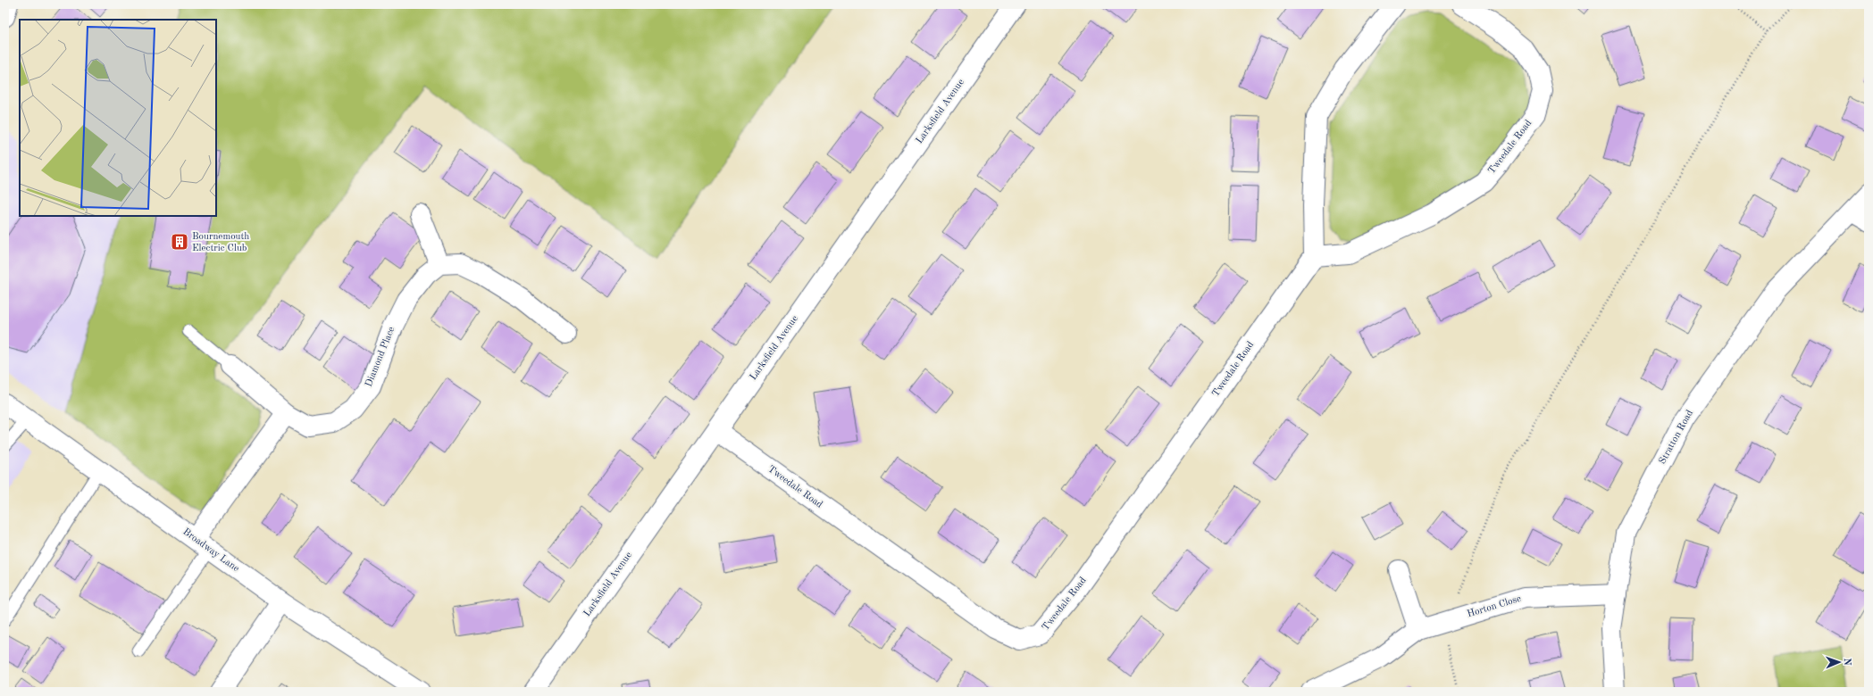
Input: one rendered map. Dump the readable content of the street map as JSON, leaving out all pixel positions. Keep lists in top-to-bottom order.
{
  "streets": {
    "street": [
      "Larksfield Avenue",
      "Tweedale Road",
      "Diamond Place",
      "Stratton Road",
      "Broadway Lane",
      "Horton Close"
    ]
  },
  "crossings": [
    ["Larksfield Avenue", "Tweedale Road"],
    ["Stratton Road", "Horton Close"]
  ],
  "places": {
    "building": ["Bournemouth Electric Club"]
  },
  "north": "right"
}
